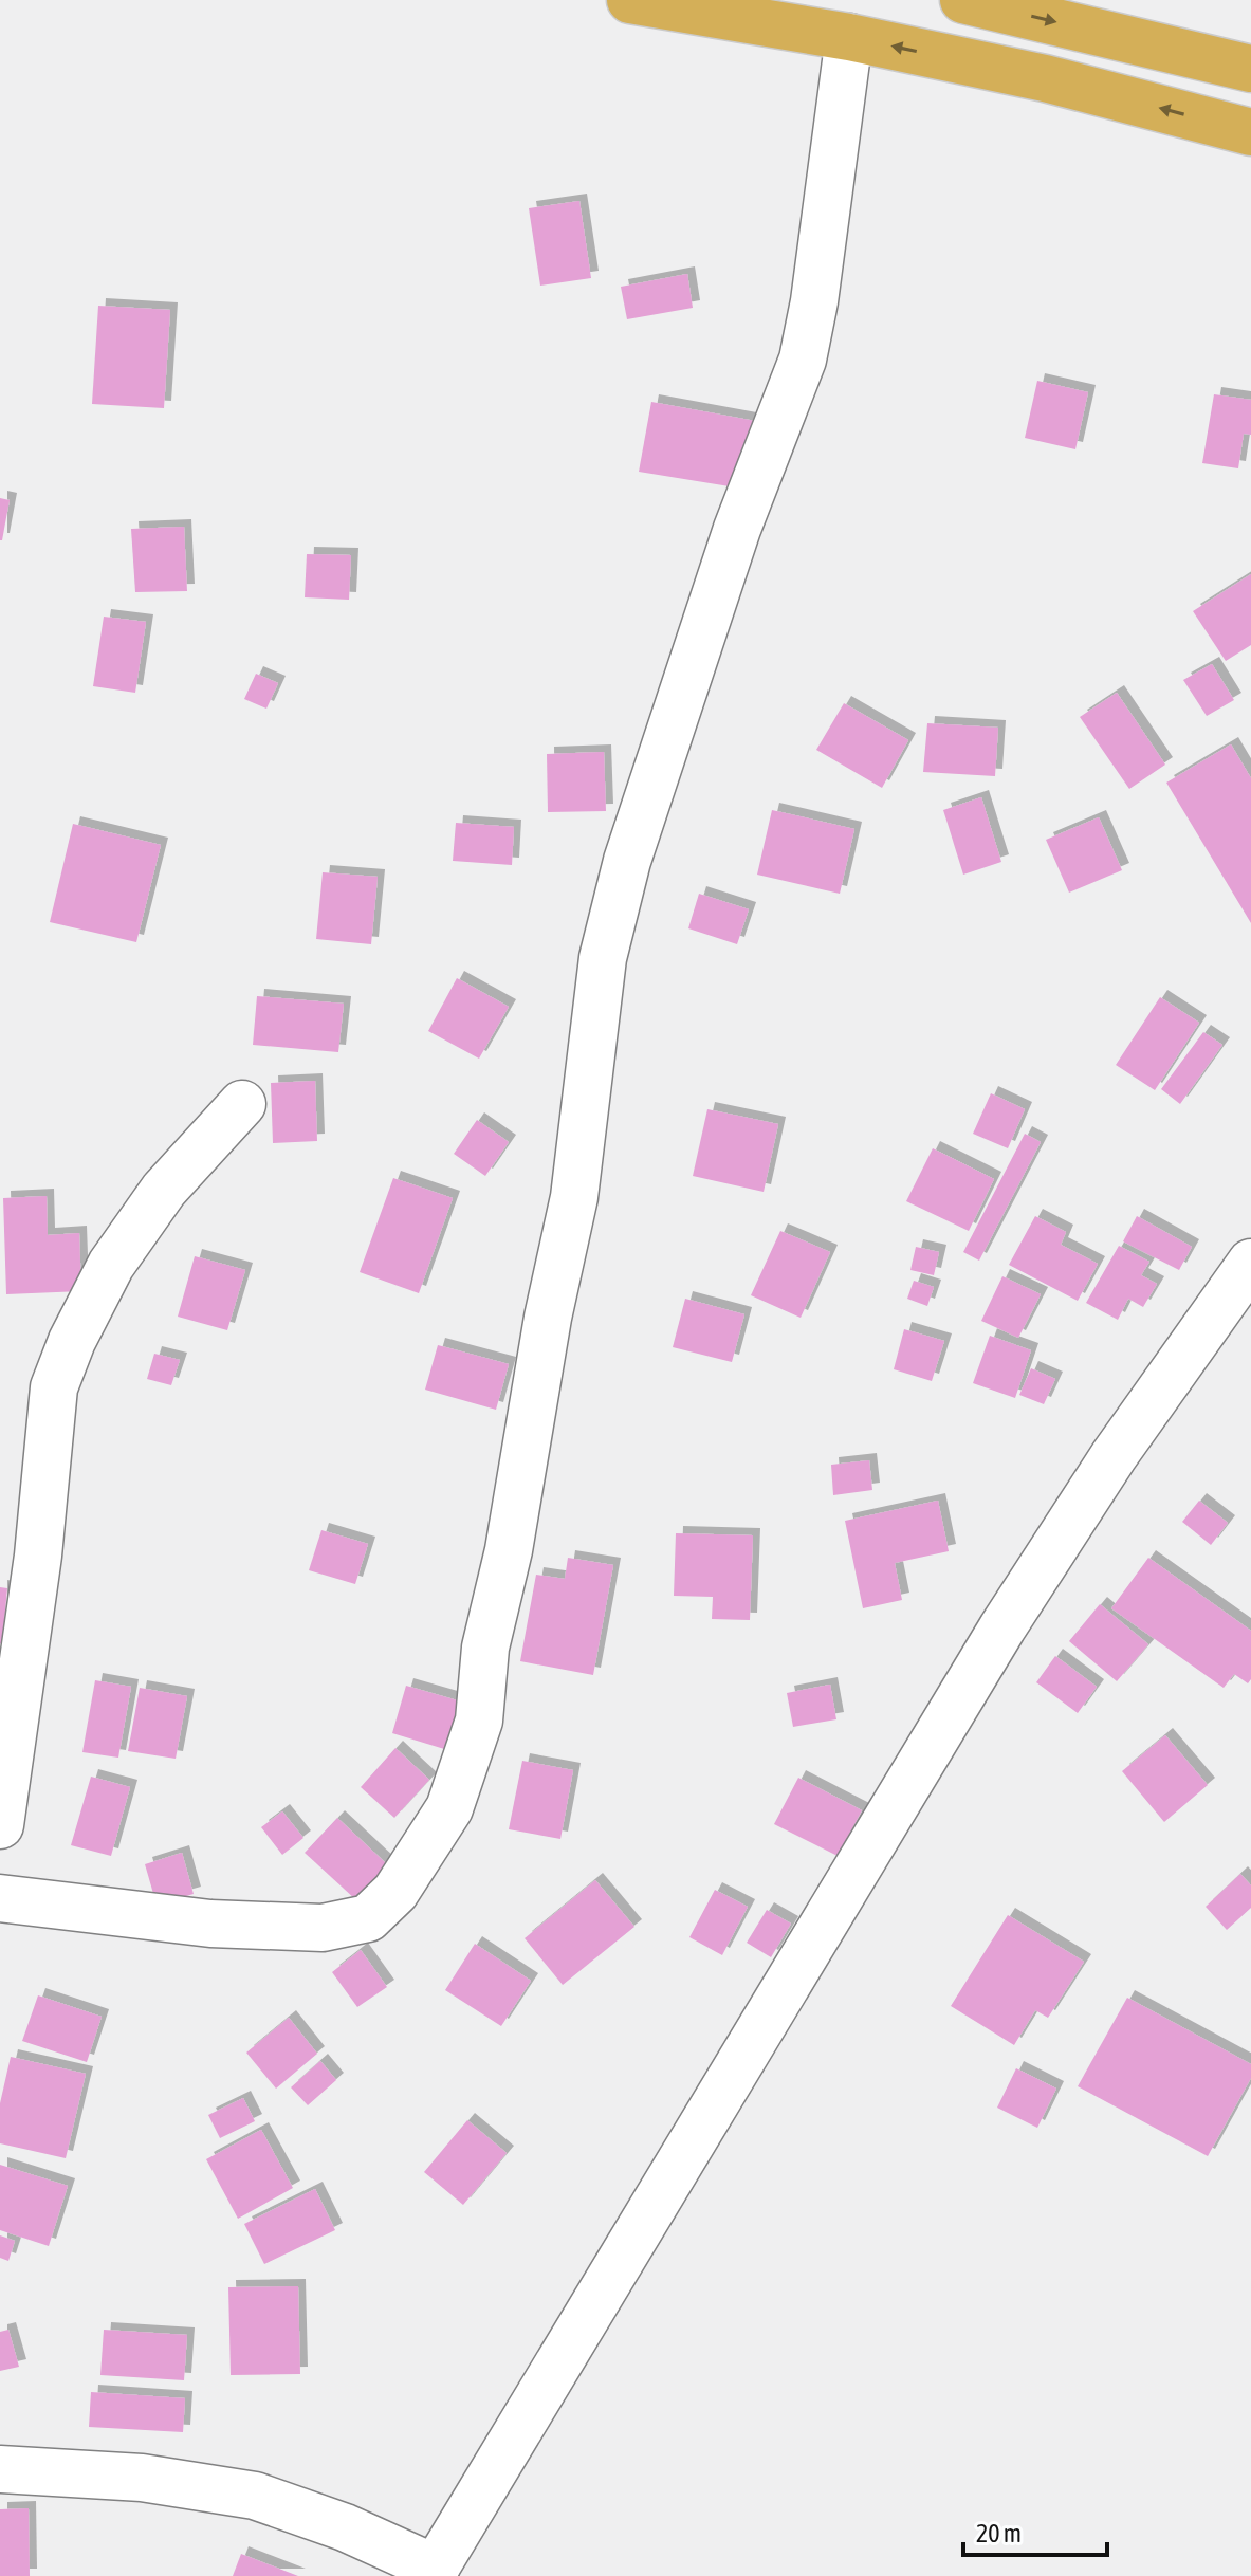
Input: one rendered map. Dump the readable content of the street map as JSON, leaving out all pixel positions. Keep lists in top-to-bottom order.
{
  "scale_bar": "20 m"
}
